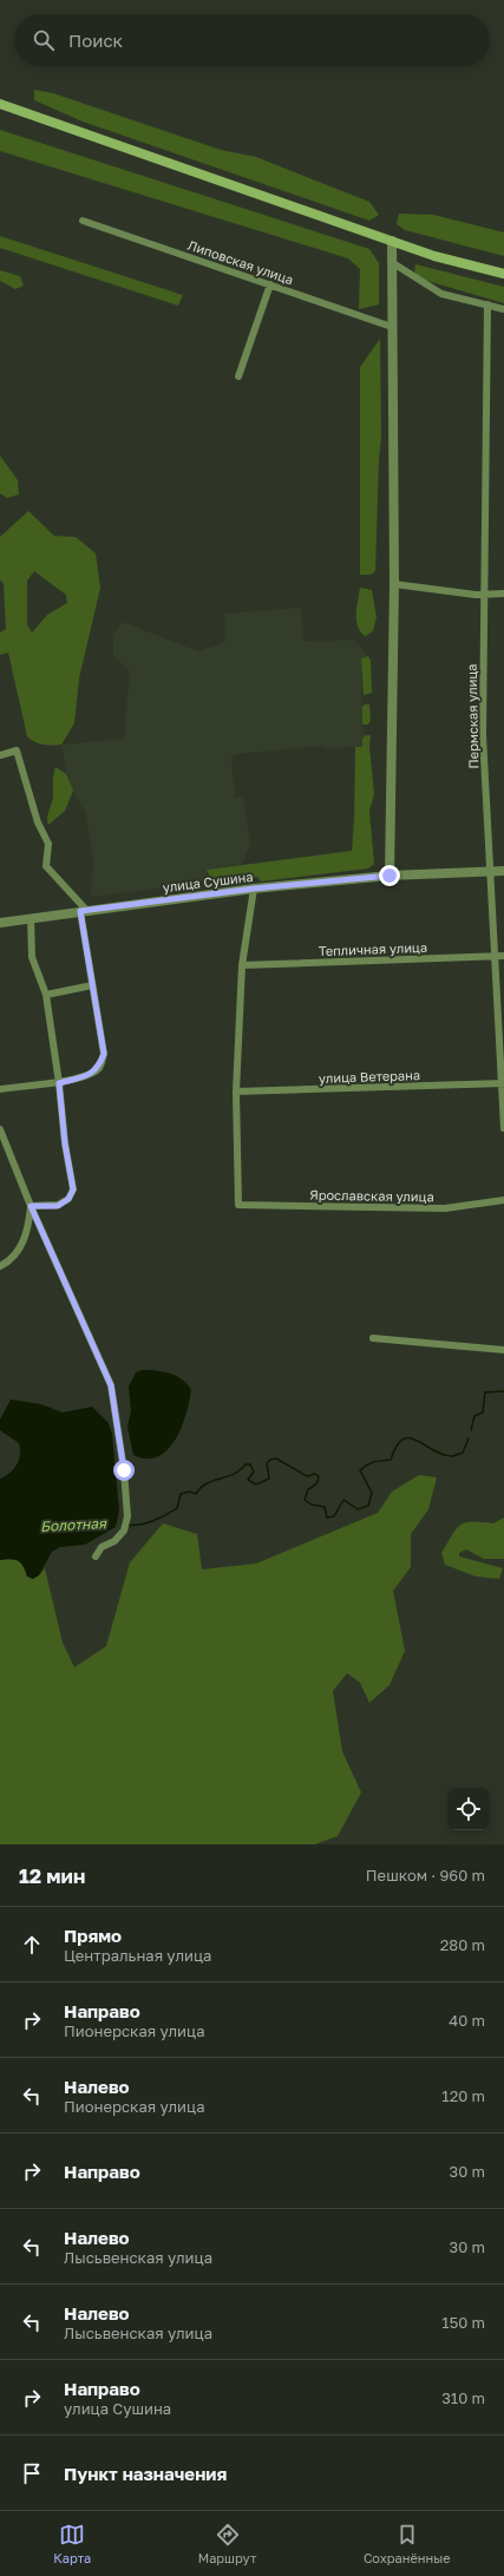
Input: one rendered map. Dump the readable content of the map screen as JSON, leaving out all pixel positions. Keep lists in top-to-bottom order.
{
  "streets": {
    "street": [
      "Липовская улица",
      "Пермская улица",
      "улица Сушина",
      "Тепличная улица",
      "улица Ветерана",
      "Ярославская улица"
    ]
  },
  "crossings": [
    ["Пермская улица", "улица Сушина"],
    ["Пермская улица", "Тепличная улица"],
    ["Пермская улица", "улица Ветерана"],
    ["улица Ветерана", "Ярославская улица"]
  ],
  "water": ["Болотная"],
  "page": {
    "search": "Поиск",
    "heading": ["12 мин", "Пешком · 960 m"],
    "list": [
      ["Прямо", "Центральная улица", "280 m"],
      ["Направо", "Пионерская улица", "40 m"],
      ["Налево", "Пионерская улица", "120 m"],
      ["Направо", "30 m"],
      ["Налево", "Лысьвенская улица", "30 m"],
      ["Налево", "Лысьвенская улица", "150 m"],
      ["Направо", "улица Сушина", "310 m"],
      "Пункт назначения"
    ],
    "nav": ["Карта", "Маршрут", "Сохранённые"]
  }
}
